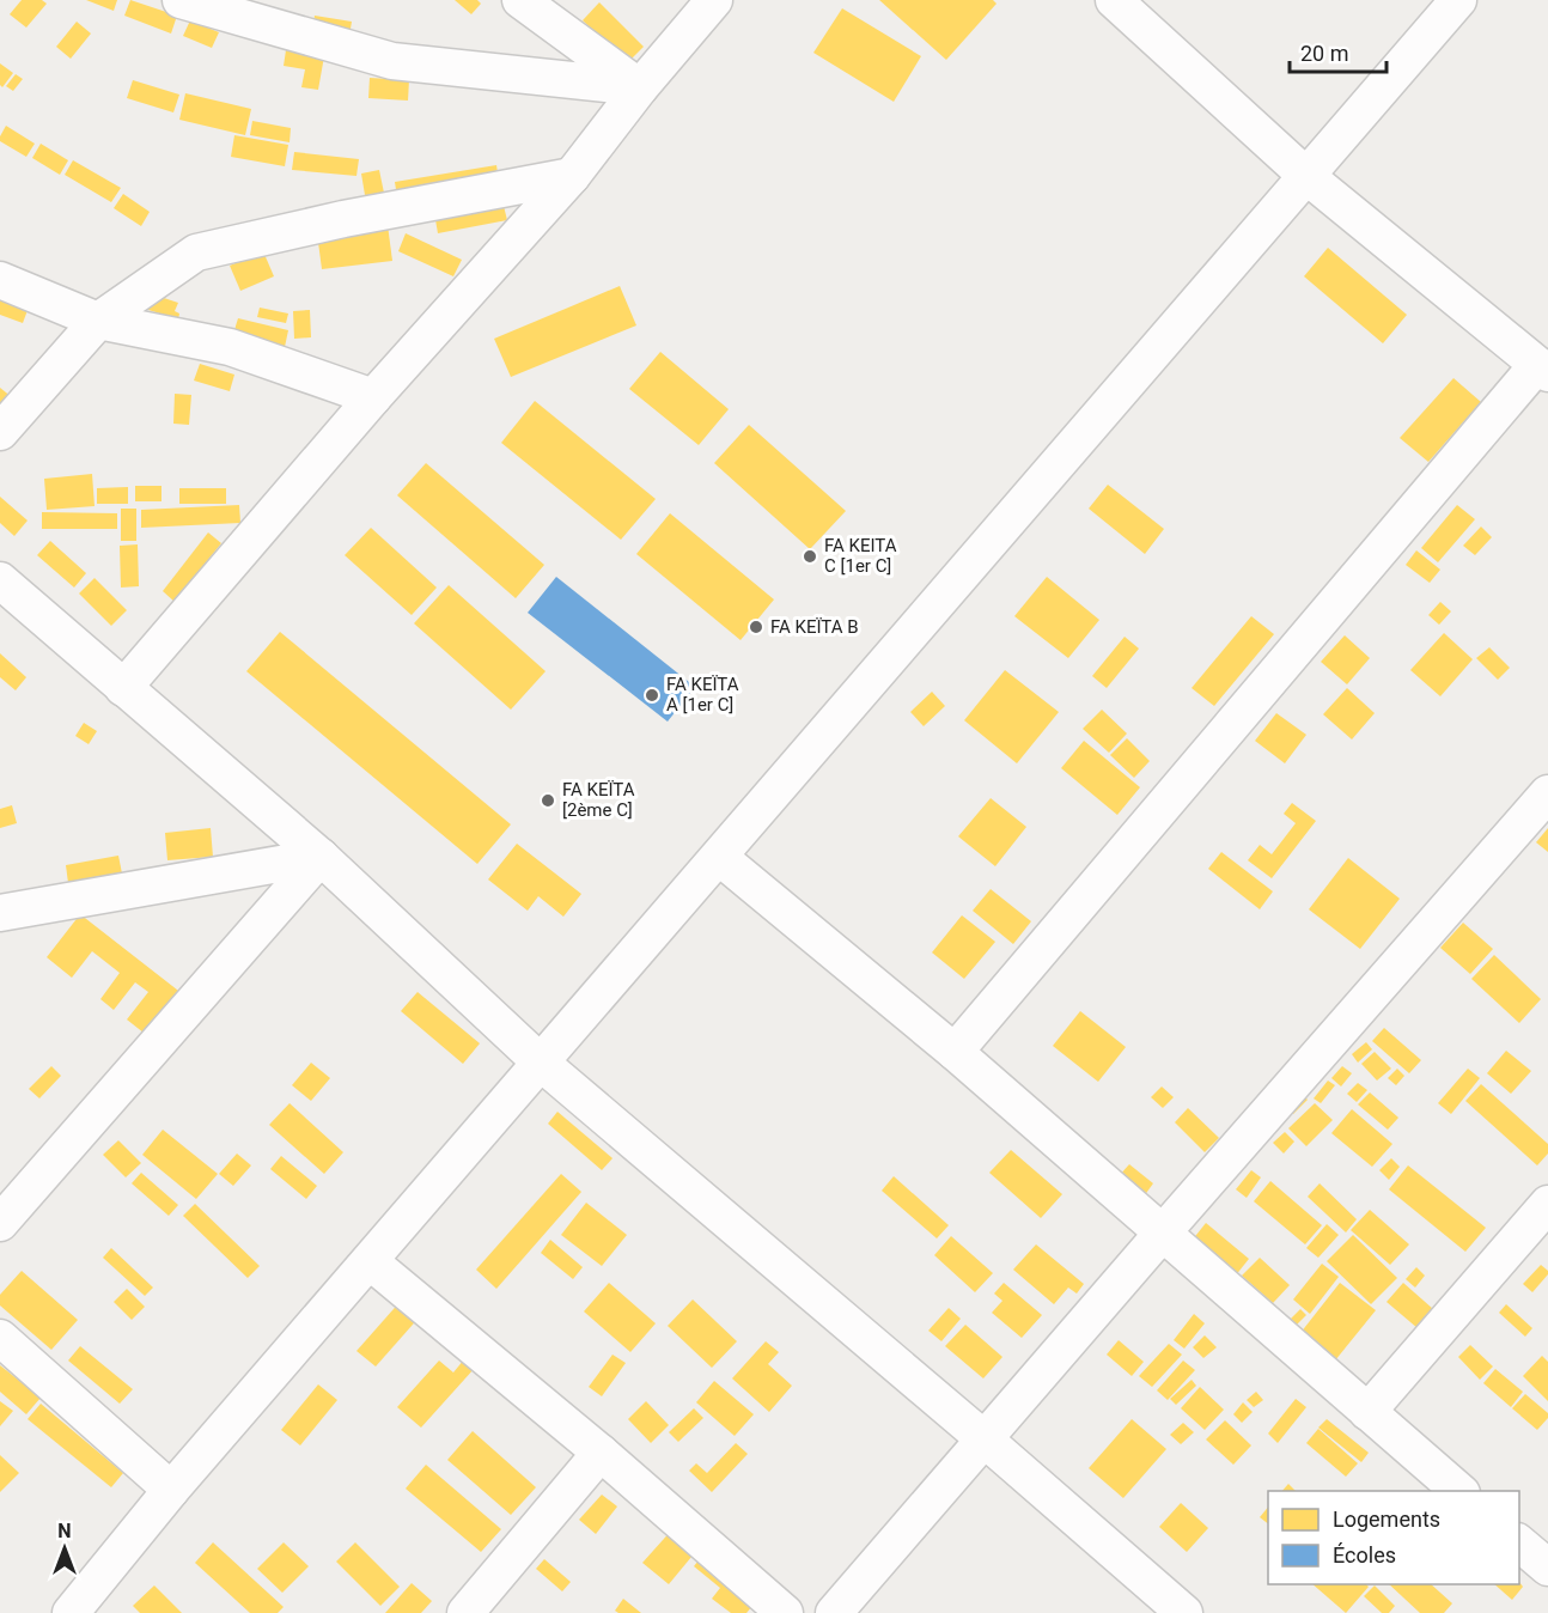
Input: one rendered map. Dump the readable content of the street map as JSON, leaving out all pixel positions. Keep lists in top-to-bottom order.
{
  "places": [
    "FA KEITA C [1er C]",
    "FA KEÏTA B",
    "FA KEÏTA A [1er C]",
    "FA KEÏTA [2ème C]"
  ],
  "legend": ["Logements", "Écoles"],
  "scale_bar": "20 m",
  "north": "top"
}
